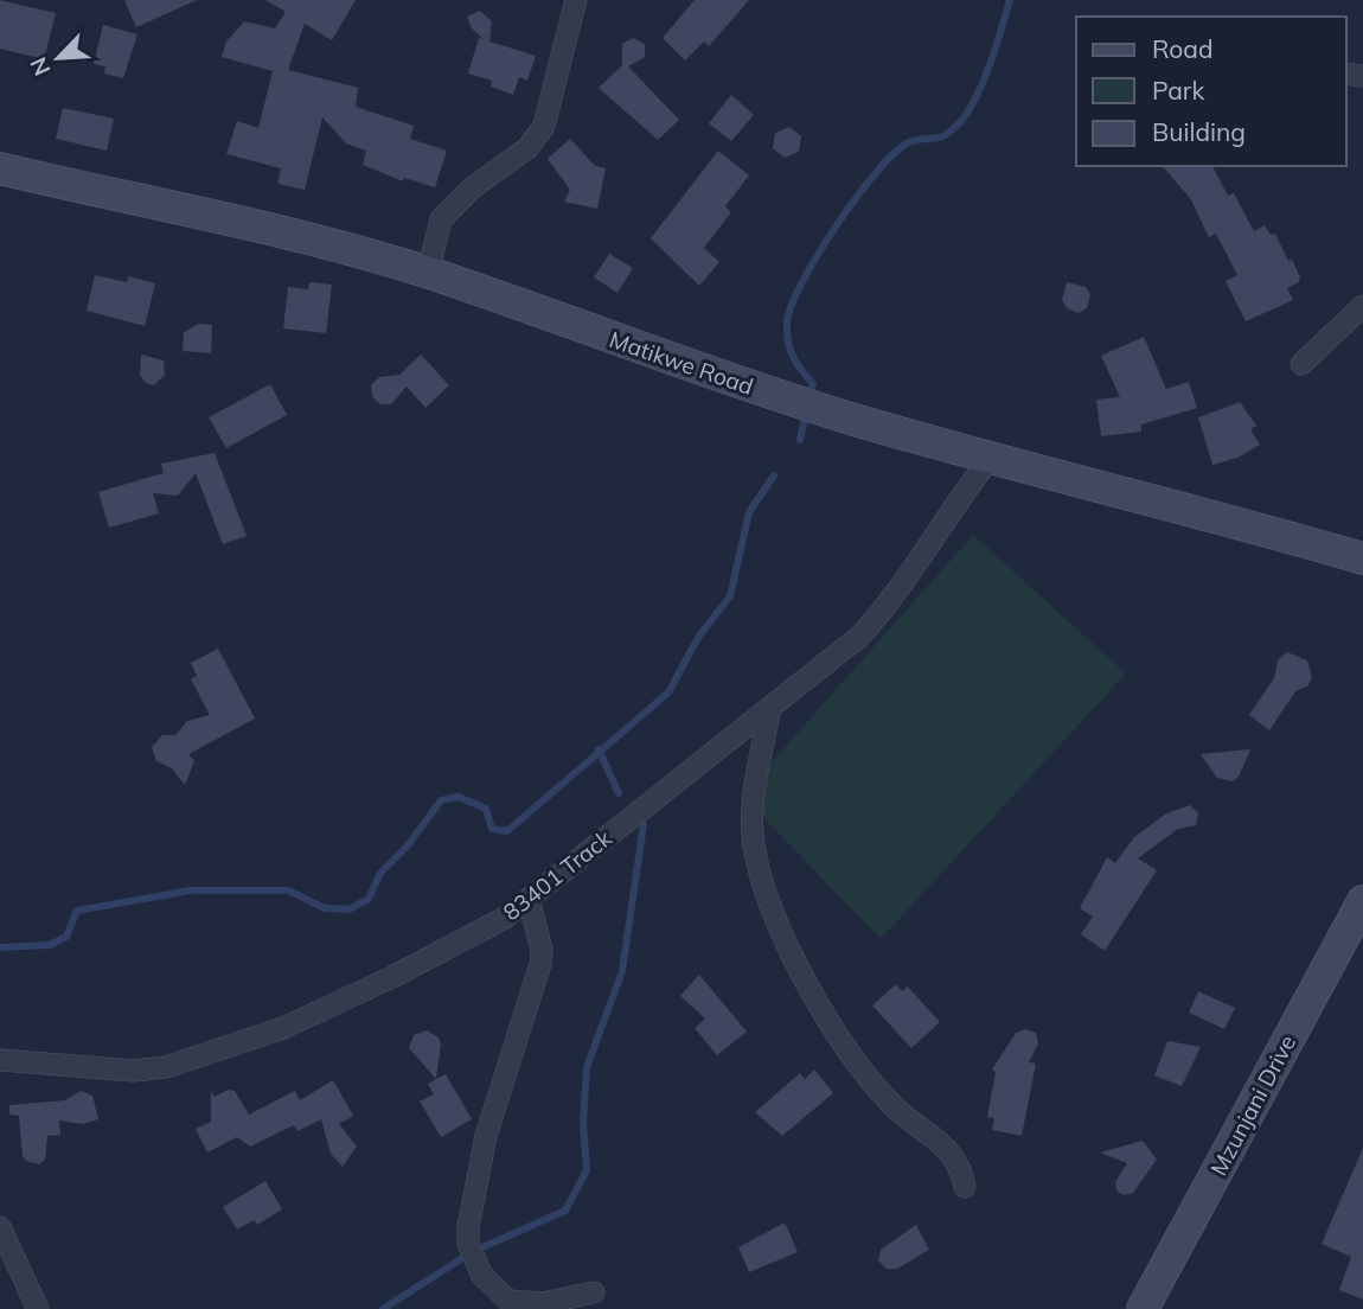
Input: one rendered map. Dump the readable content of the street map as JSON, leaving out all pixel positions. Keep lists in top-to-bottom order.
{
  "streets": {
    "street": ["Matikwe Road", "83401 Track", "Mzunjani Drive"]
  },
  "crossings": [
    ["Matikwe Road", "83401 Track"]
  ],
  "legend": ["Road", "Park", "Building"],
  "north": "bottom left"
}
